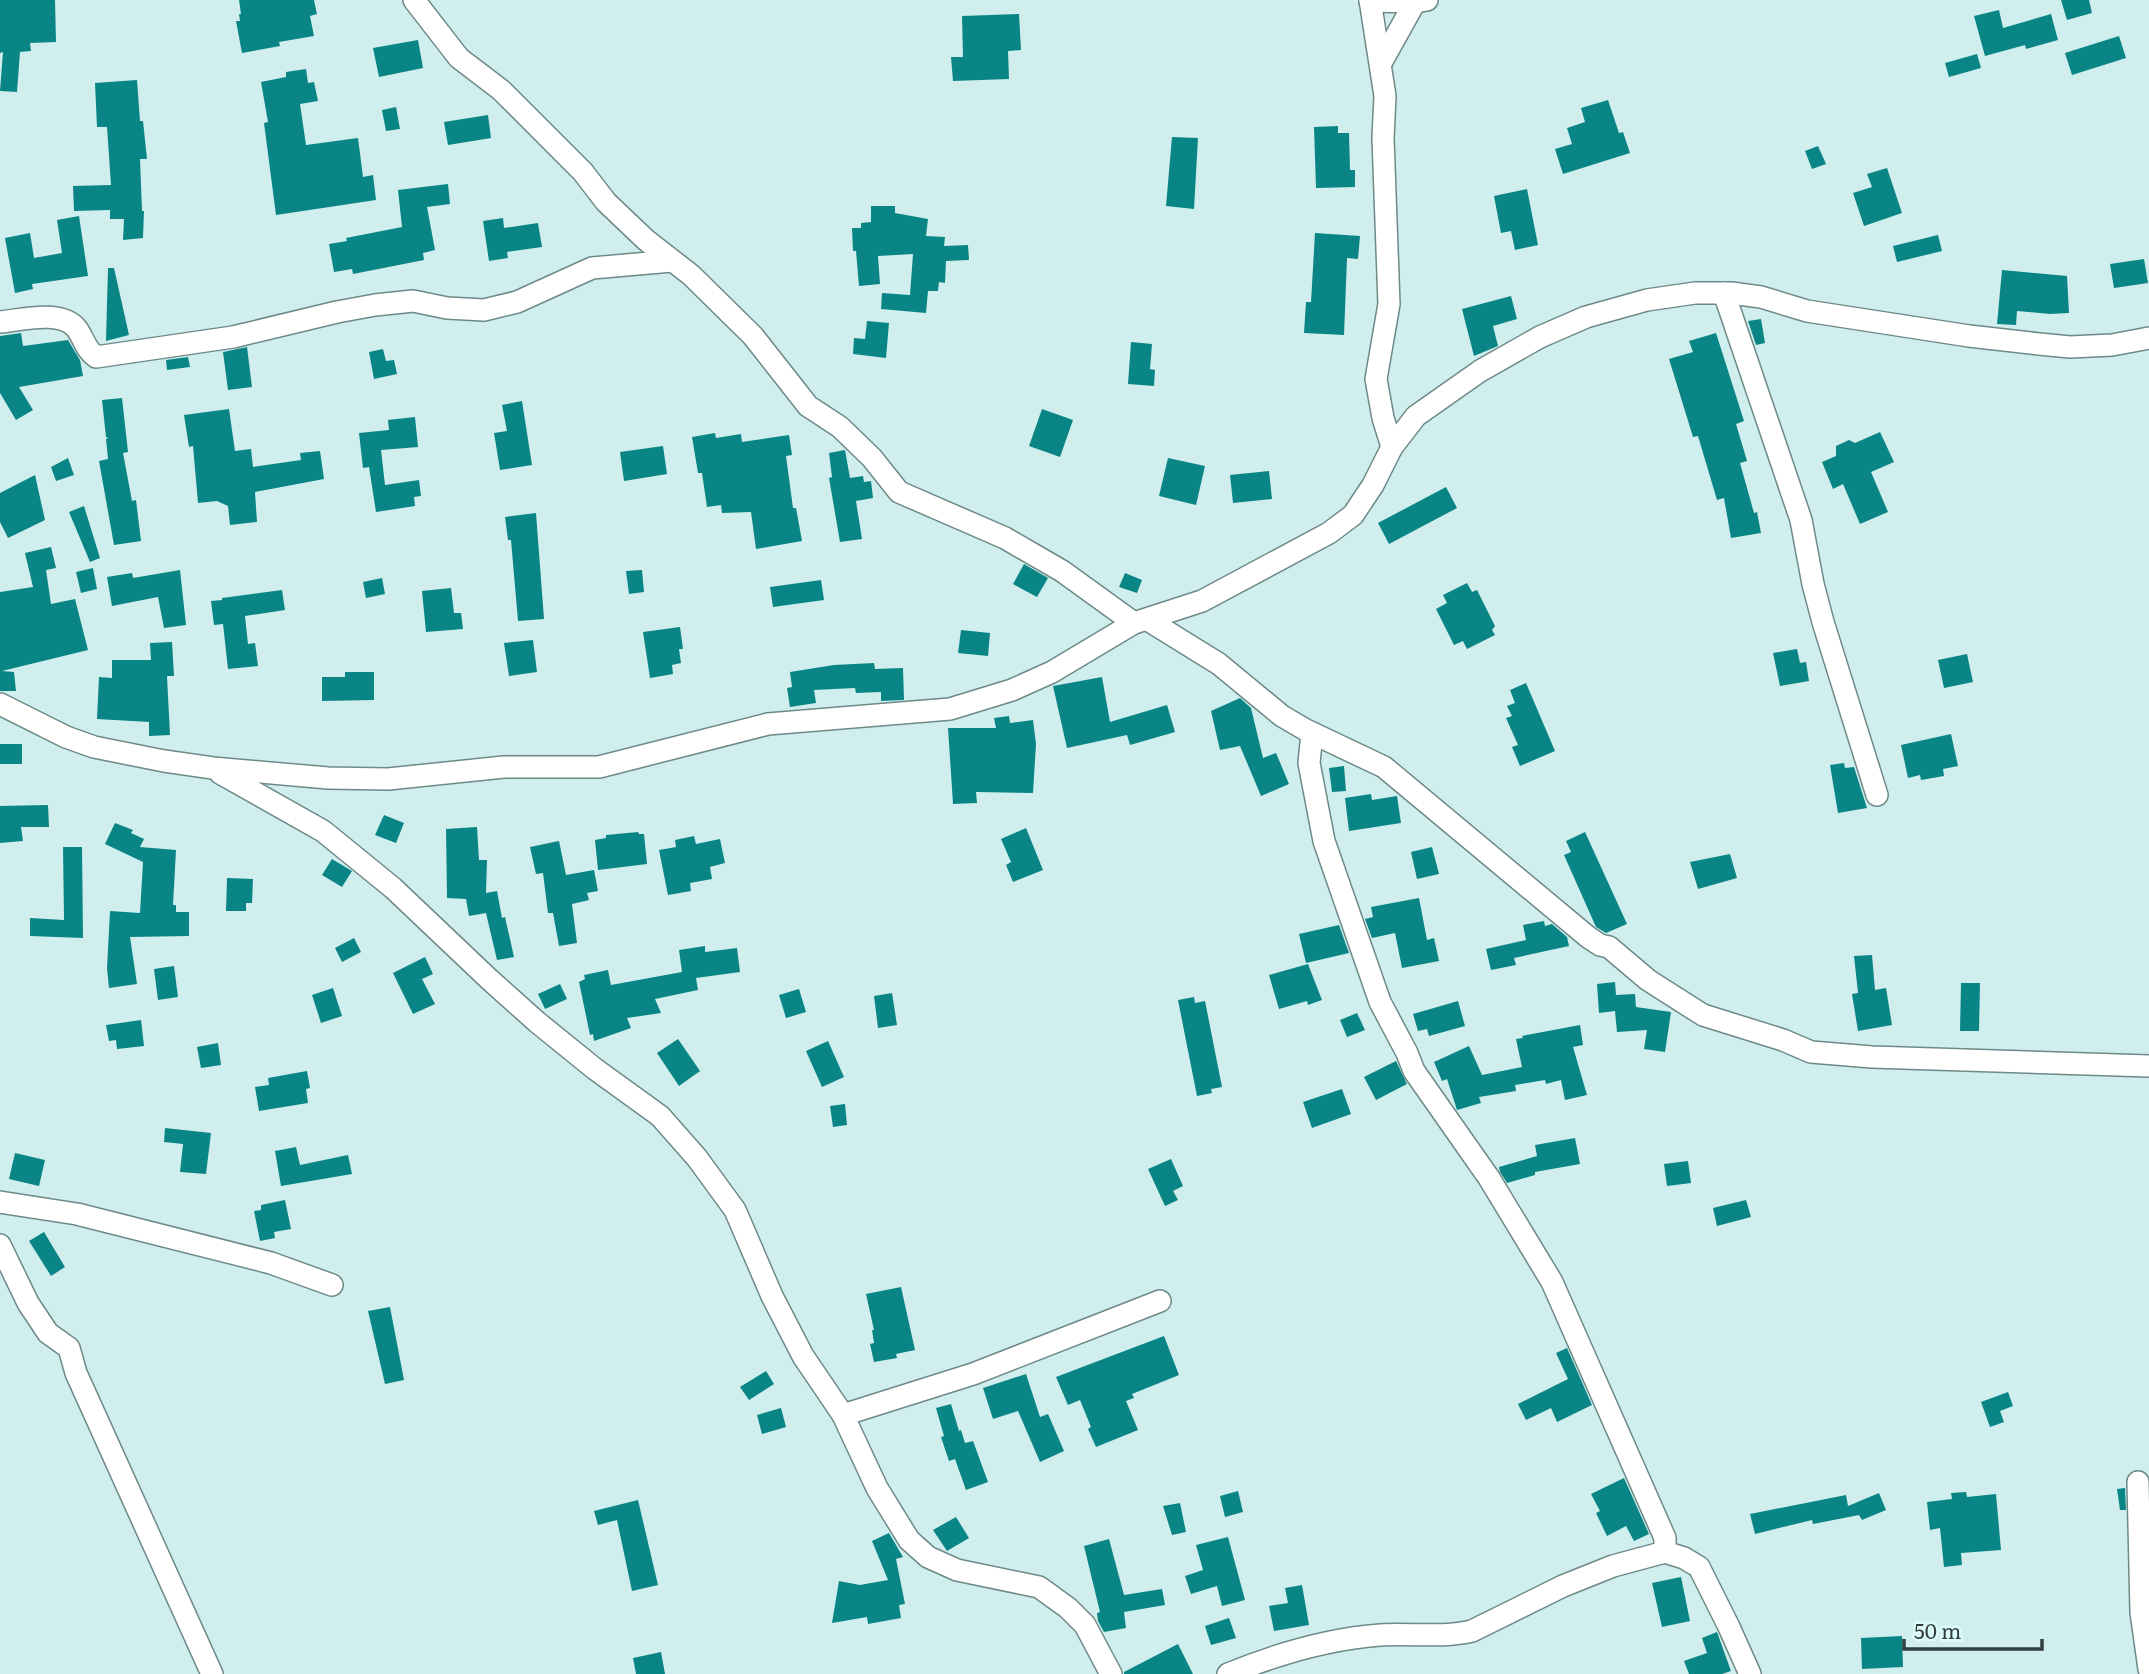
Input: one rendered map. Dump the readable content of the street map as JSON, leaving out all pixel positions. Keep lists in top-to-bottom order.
{
  "scale_bar": "50 m"
}
